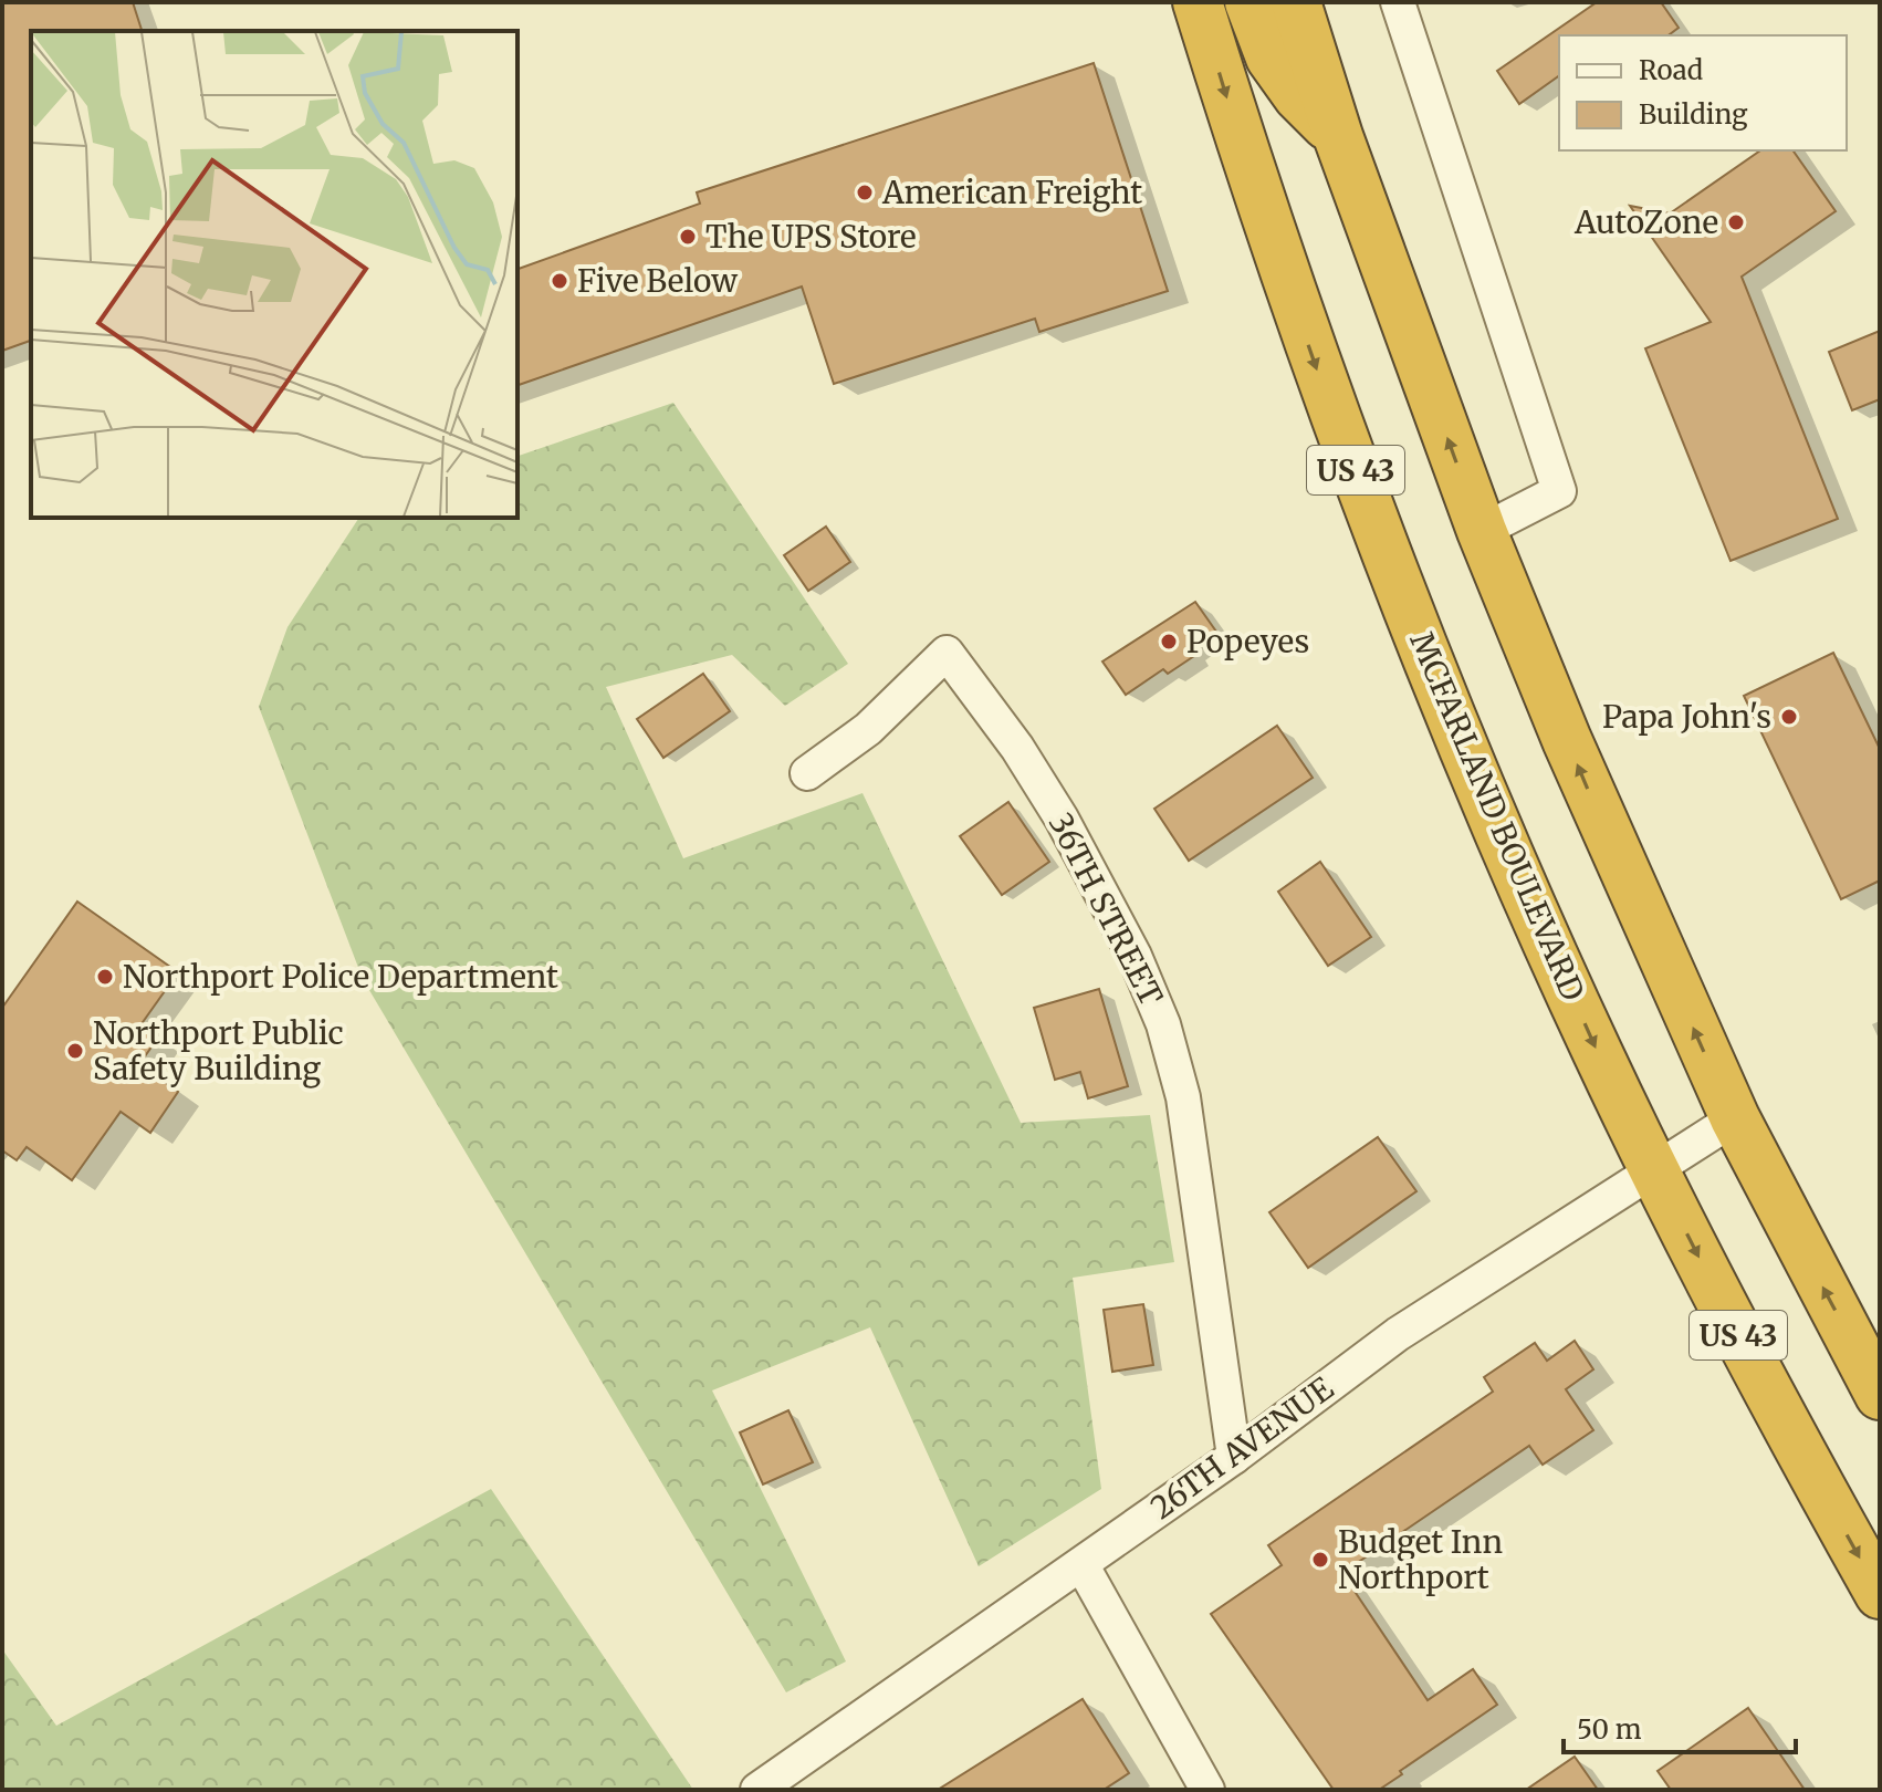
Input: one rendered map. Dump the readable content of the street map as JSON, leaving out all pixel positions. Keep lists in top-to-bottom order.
{
  "streets": {
    "highway": ["US 43", "MCFARLAND BOULEVARD"],
    "street": ["36TH STREET", "26TH AVENUE"]
  },
  "crossings": [
    ["US 43", "26TH AVENUE"],
    ["MCFARLAND BOULEVARD", "26TH AVENUE"],
    ["36TH STREET", "26TH AVENUE"]
  ],
  "places": [
    "American Freight",
    "AutoZone",
    "The UPS Store",
    "Five Below",
    "Popeyes",
    "Papa John's",
    "Northport Police Department",
    "Northport Public Safety Building",
    "Budget Inn Northport"
  ],
  "legend": ["Road", "Building"],
  "scale_bar": "50 m"
}
